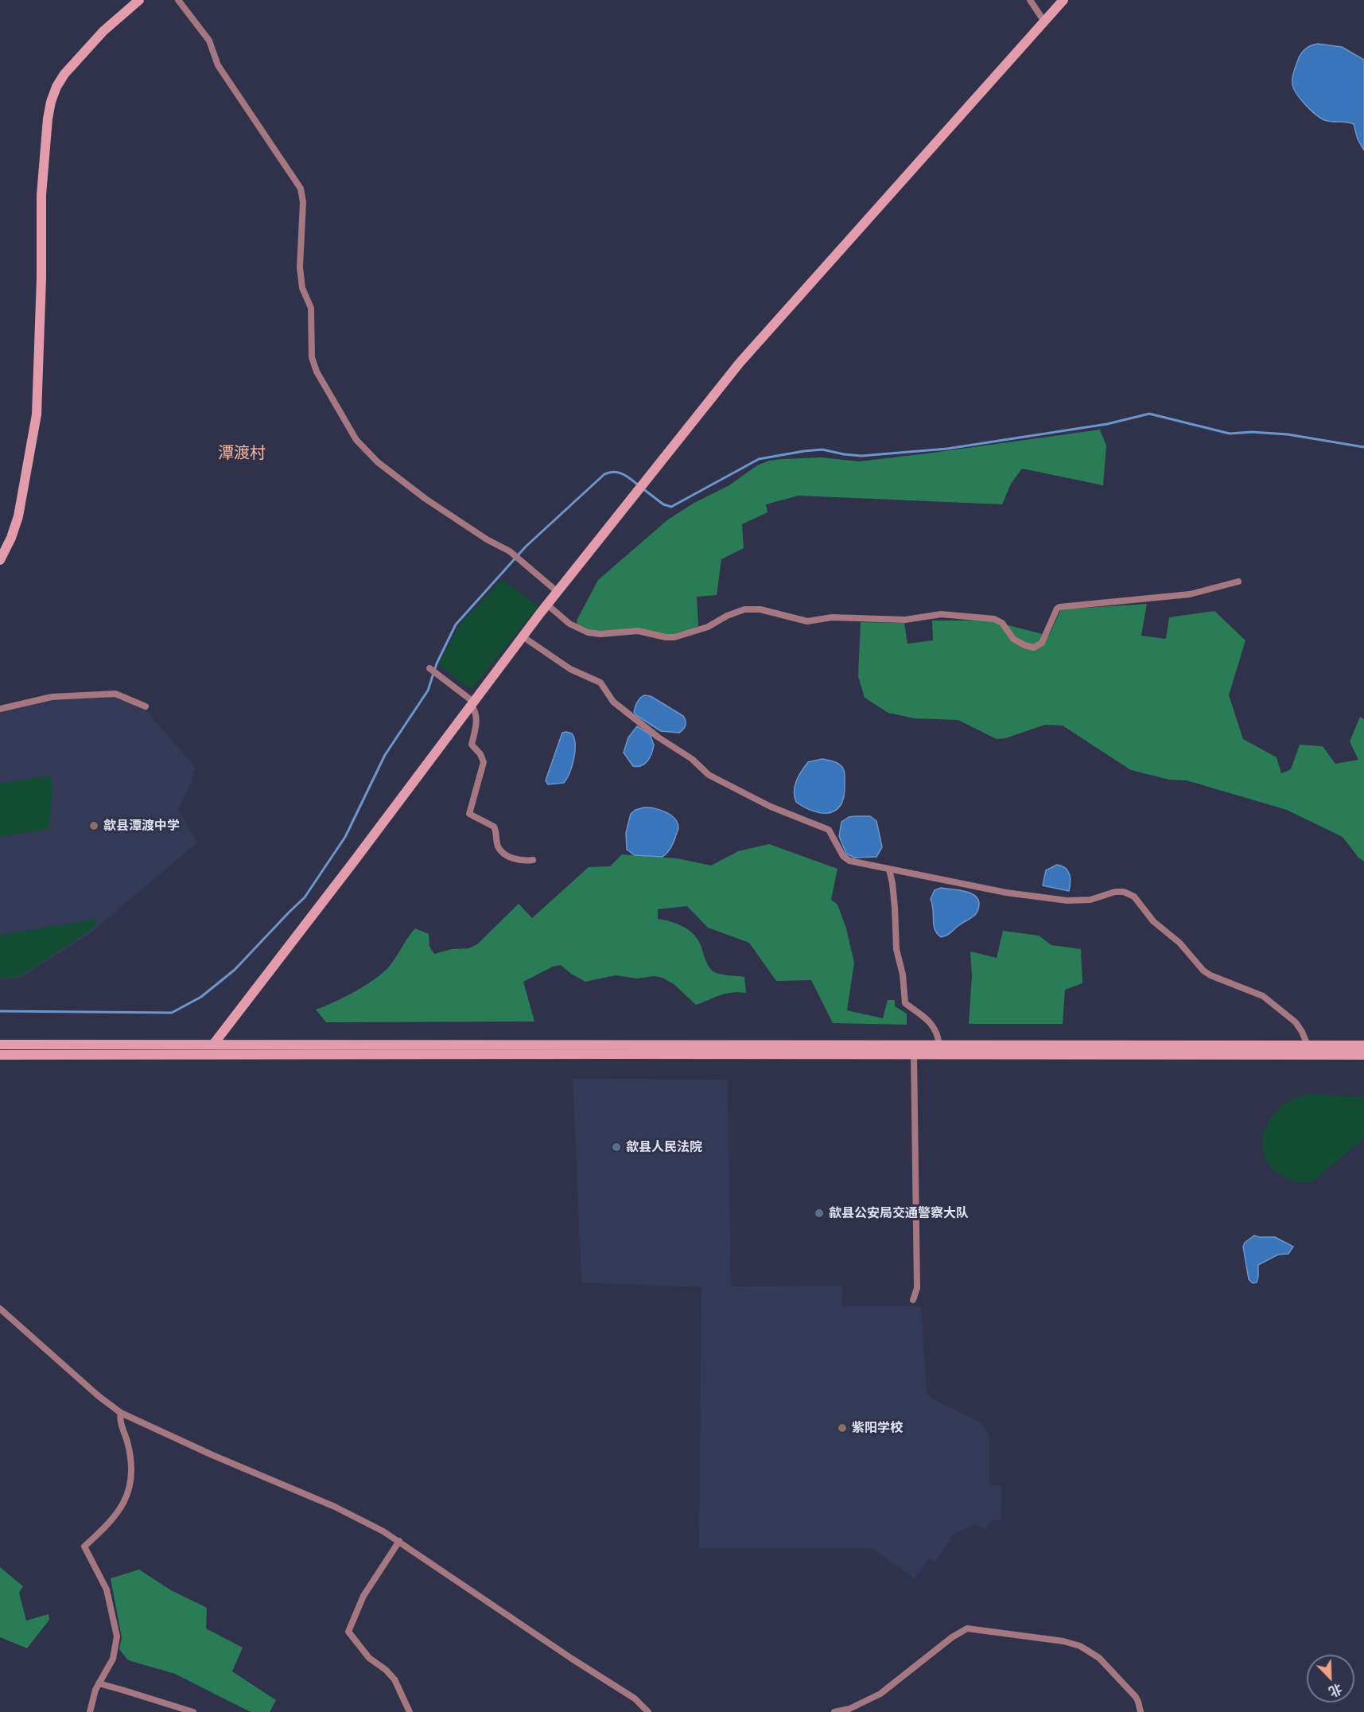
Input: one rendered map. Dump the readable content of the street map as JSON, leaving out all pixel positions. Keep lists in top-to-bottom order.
{
  "districts": ["潭渡村"],
  "places": [
    "歙县潭渡中学",
    "歙县人民法院",
    "歙县公安局交通警察大队",
    "紫阳学校"
  ],
  "north": "bottom right"
}
